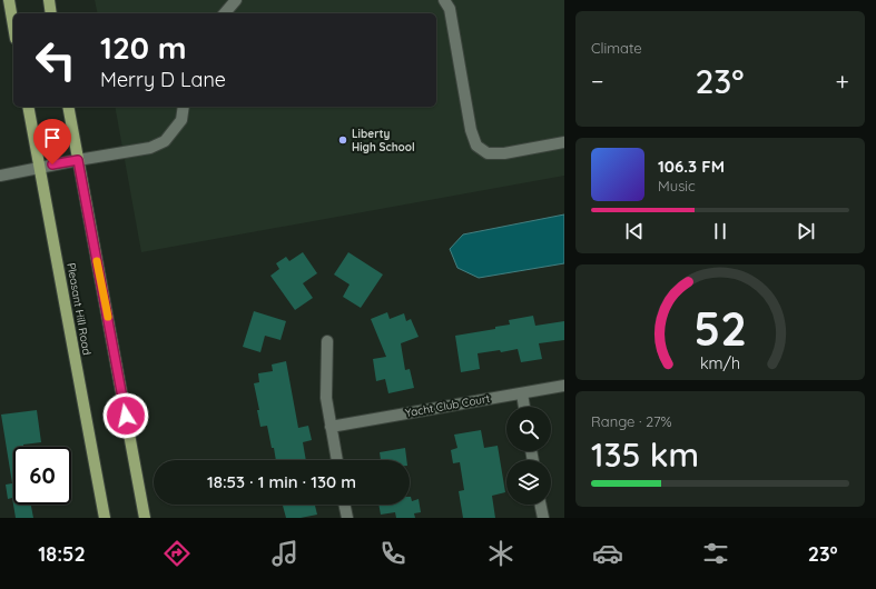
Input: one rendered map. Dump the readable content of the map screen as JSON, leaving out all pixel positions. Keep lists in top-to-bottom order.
{
  "streets": {
    "main road": ["Pleasant Hill Road"],
    "street": ["Yacht Club Court"]
  },
  "places": ["Liberty High School"],
  "page": {
    "tile": [
      "Climate",
      ["Range · 27%", "135 km"]
    ],
    "turn": ["120 m", "Merry D Lane"],
    "heat": ["−", "23°", "+"],
    "song": ["106.3 FM", "Music"],
    "limit": "60",
    "trip": "18:53 · 1 min · 130 m",
    "tabs": ["18:52", "23°"],
    "gauge": ["52", "km/h"]
  }
}
